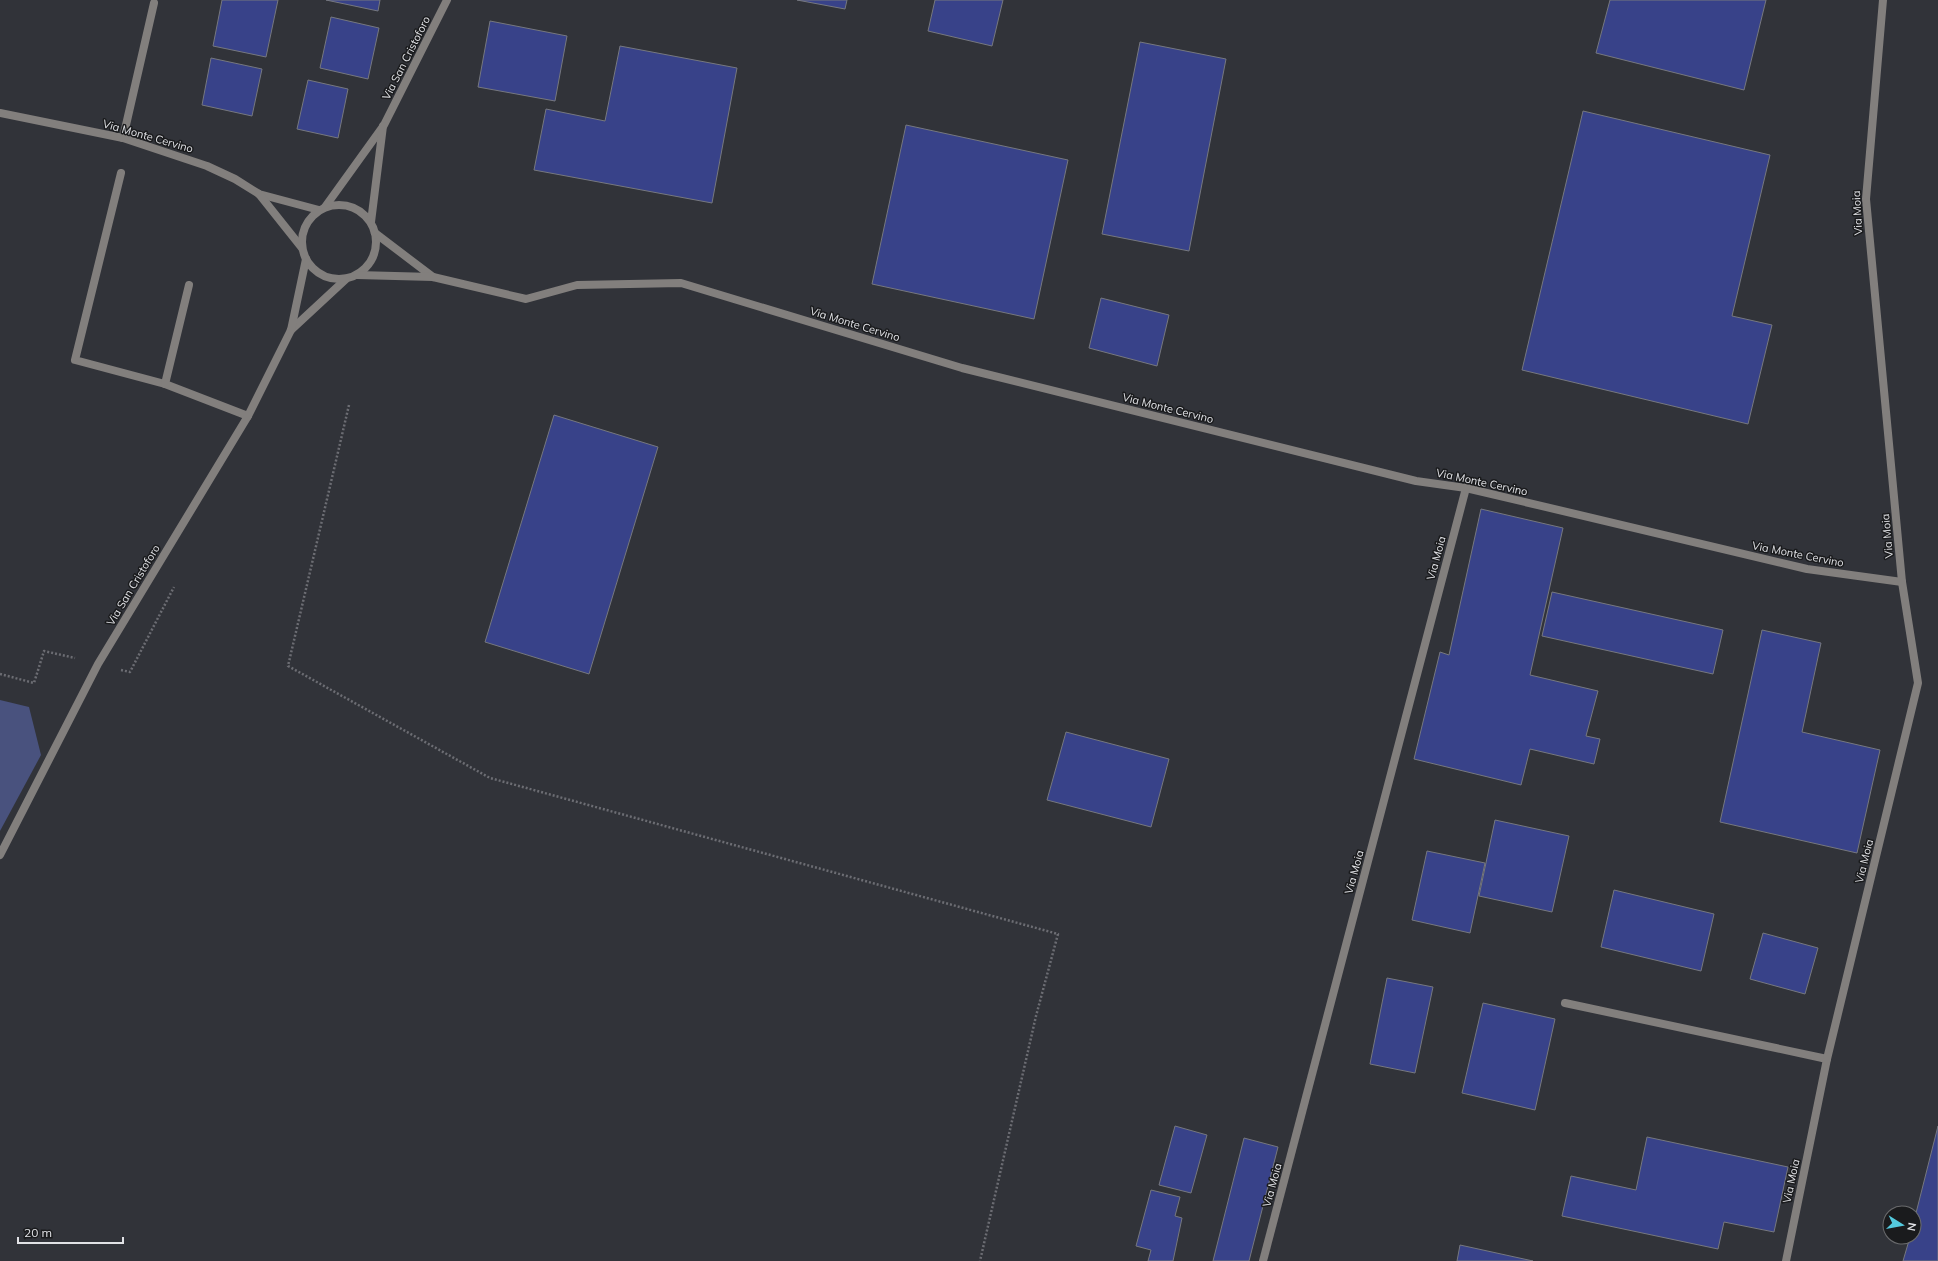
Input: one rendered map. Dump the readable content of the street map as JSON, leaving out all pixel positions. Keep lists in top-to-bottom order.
{
  "streets": {
    "street": ["Via San Cristoforo", "Via Monte Cervino", "Via Moia"]
  },
  "crossings": [
    ["Via San Cristoforo", "Via Monte Cervino"],
    ["Via Monte Cervino", "Via Moia"]
  ],
  "scale_bar": "20 m",
  "north": "right"
}
